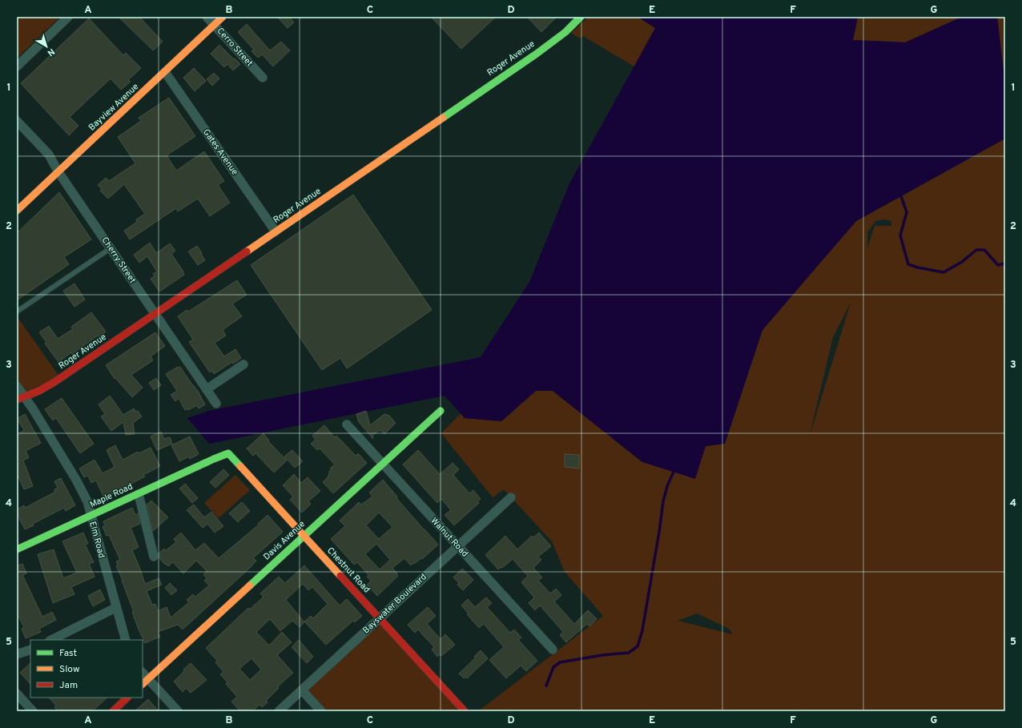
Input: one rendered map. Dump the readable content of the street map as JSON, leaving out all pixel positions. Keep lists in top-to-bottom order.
{
  "streets": {
    "street": [
      "Cerro Street",
      "Roger Avenue",
      "Bayview Avenue",
      "Gates Avenue",
      "Cherry Street",
      "Maple Road",
      "Walnut Road",
      "Elm Road",
      "Davis Avenue",
      "Chestnut Road",
      "Bayswater Boulevard"
    ]
  },
  "crossings": [
    ["Cerro Street", "Bayview Avenue"],
    ["Roger Avenue", "Gates Avenue"],
    ["Roger Avenue", "Cherry Street"],
    ["Roger Avenue", "Elm Road"],
    ["Bayview Avenue", "Gates Avenue"],
    ["Bayview Avenue", "Cherry Street"],
    ["Maple Road", "Elm Road"],
    ["Maple Road", "Chestnut Road"],
    ["Walnut Road", "Davis Avenue"],
    ["Walnut Road", "Bayswater Boulevard"],
    ["Davis Avenue", "Chestnut Road"],
    ["Chestnut Road", "Bayswater Boulevard"]
  ],
  "legend": ["Fast", "Slow", "Jam"],
  "north": "bottom right",
  "grid": {
    "columns": [
      "A",
      "B",
      "C",
      "D",
      "E",
      "F",
      "G"
    ],
    "rows": [
      "1",
      "2",
      "3",
      "4",
      "5"
    ]
  }
}
